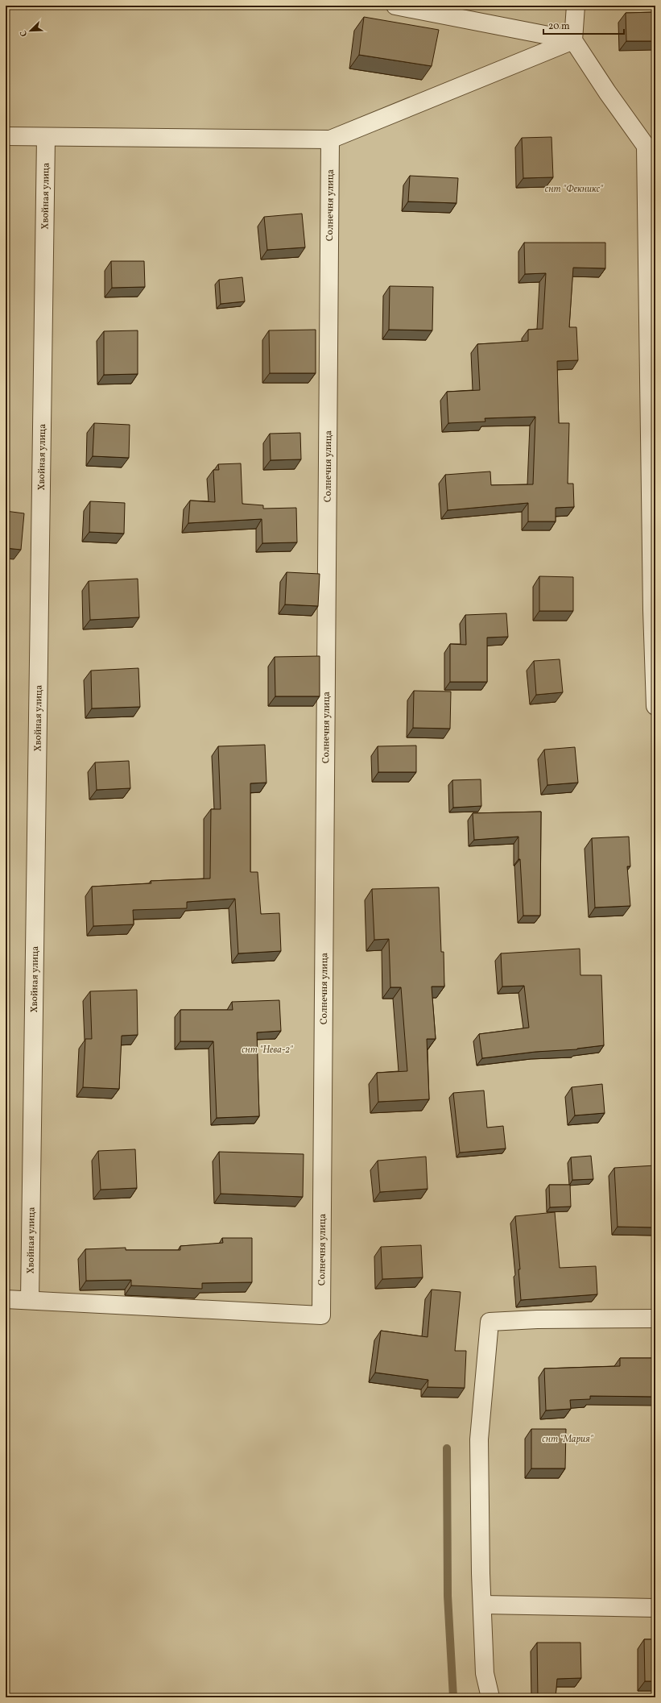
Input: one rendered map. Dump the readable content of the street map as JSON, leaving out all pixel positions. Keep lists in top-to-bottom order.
{
  "streets": {
    "street": ["Хвойная улица", "Солнечня улица"]
  },
  "crossings": [
    ["Хвойная улица", "Солнечня улица"]
  ],
  "parks": ["снт \"Фекникс\"", "снт \"Нева-2\"", "снт \"Мария\""],
  "scale_bar": "20 m",
  "north": "bottom left"
}
